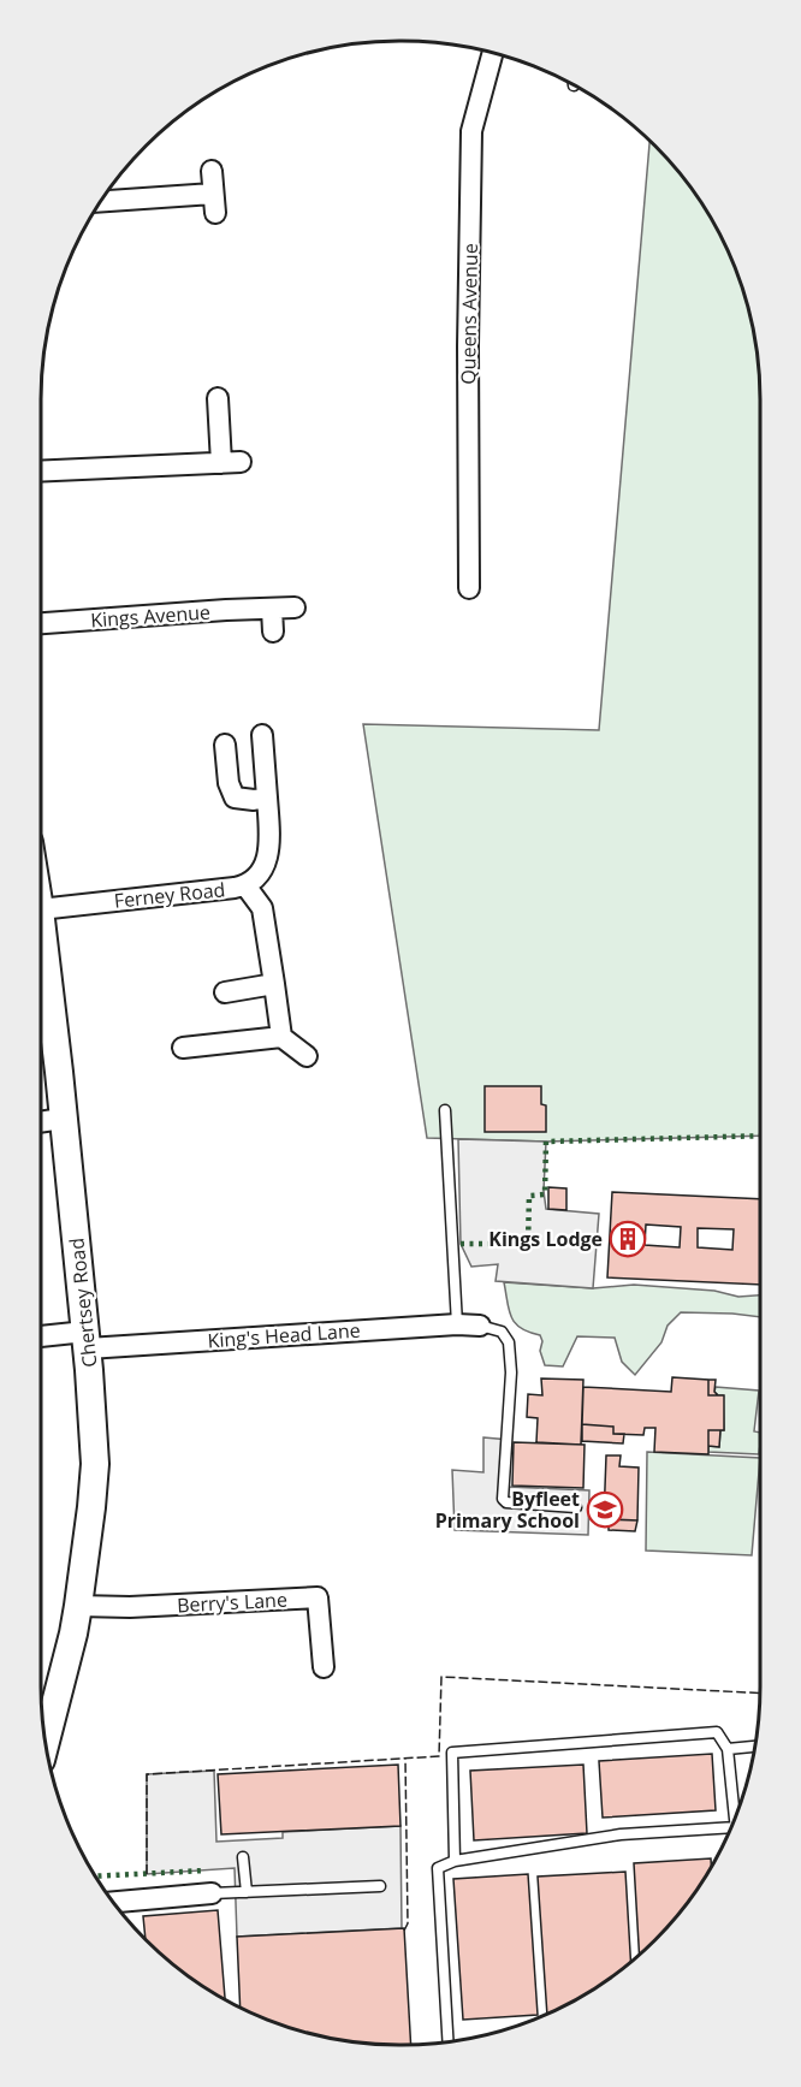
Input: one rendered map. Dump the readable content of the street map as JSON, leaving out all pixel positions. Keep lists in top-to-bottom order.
{
  "streets": {
    "street": [
      "Queens Avenue",
      "Kings Avenue",
      "Ferney Road",
      "Chertsey Road",
      "King's Head Lane",
      "Berry's Lane"
    ]
  },
  "crossings": [
    ["Chertsey Road", "King's Head Lane"],
    ["Chertsey Road", "Berry's Lane"]
  ],
  "places": {
    "building": ["Kings Lodge"],
    "school or university": ["Byfleet Primary School"]
  }
}
